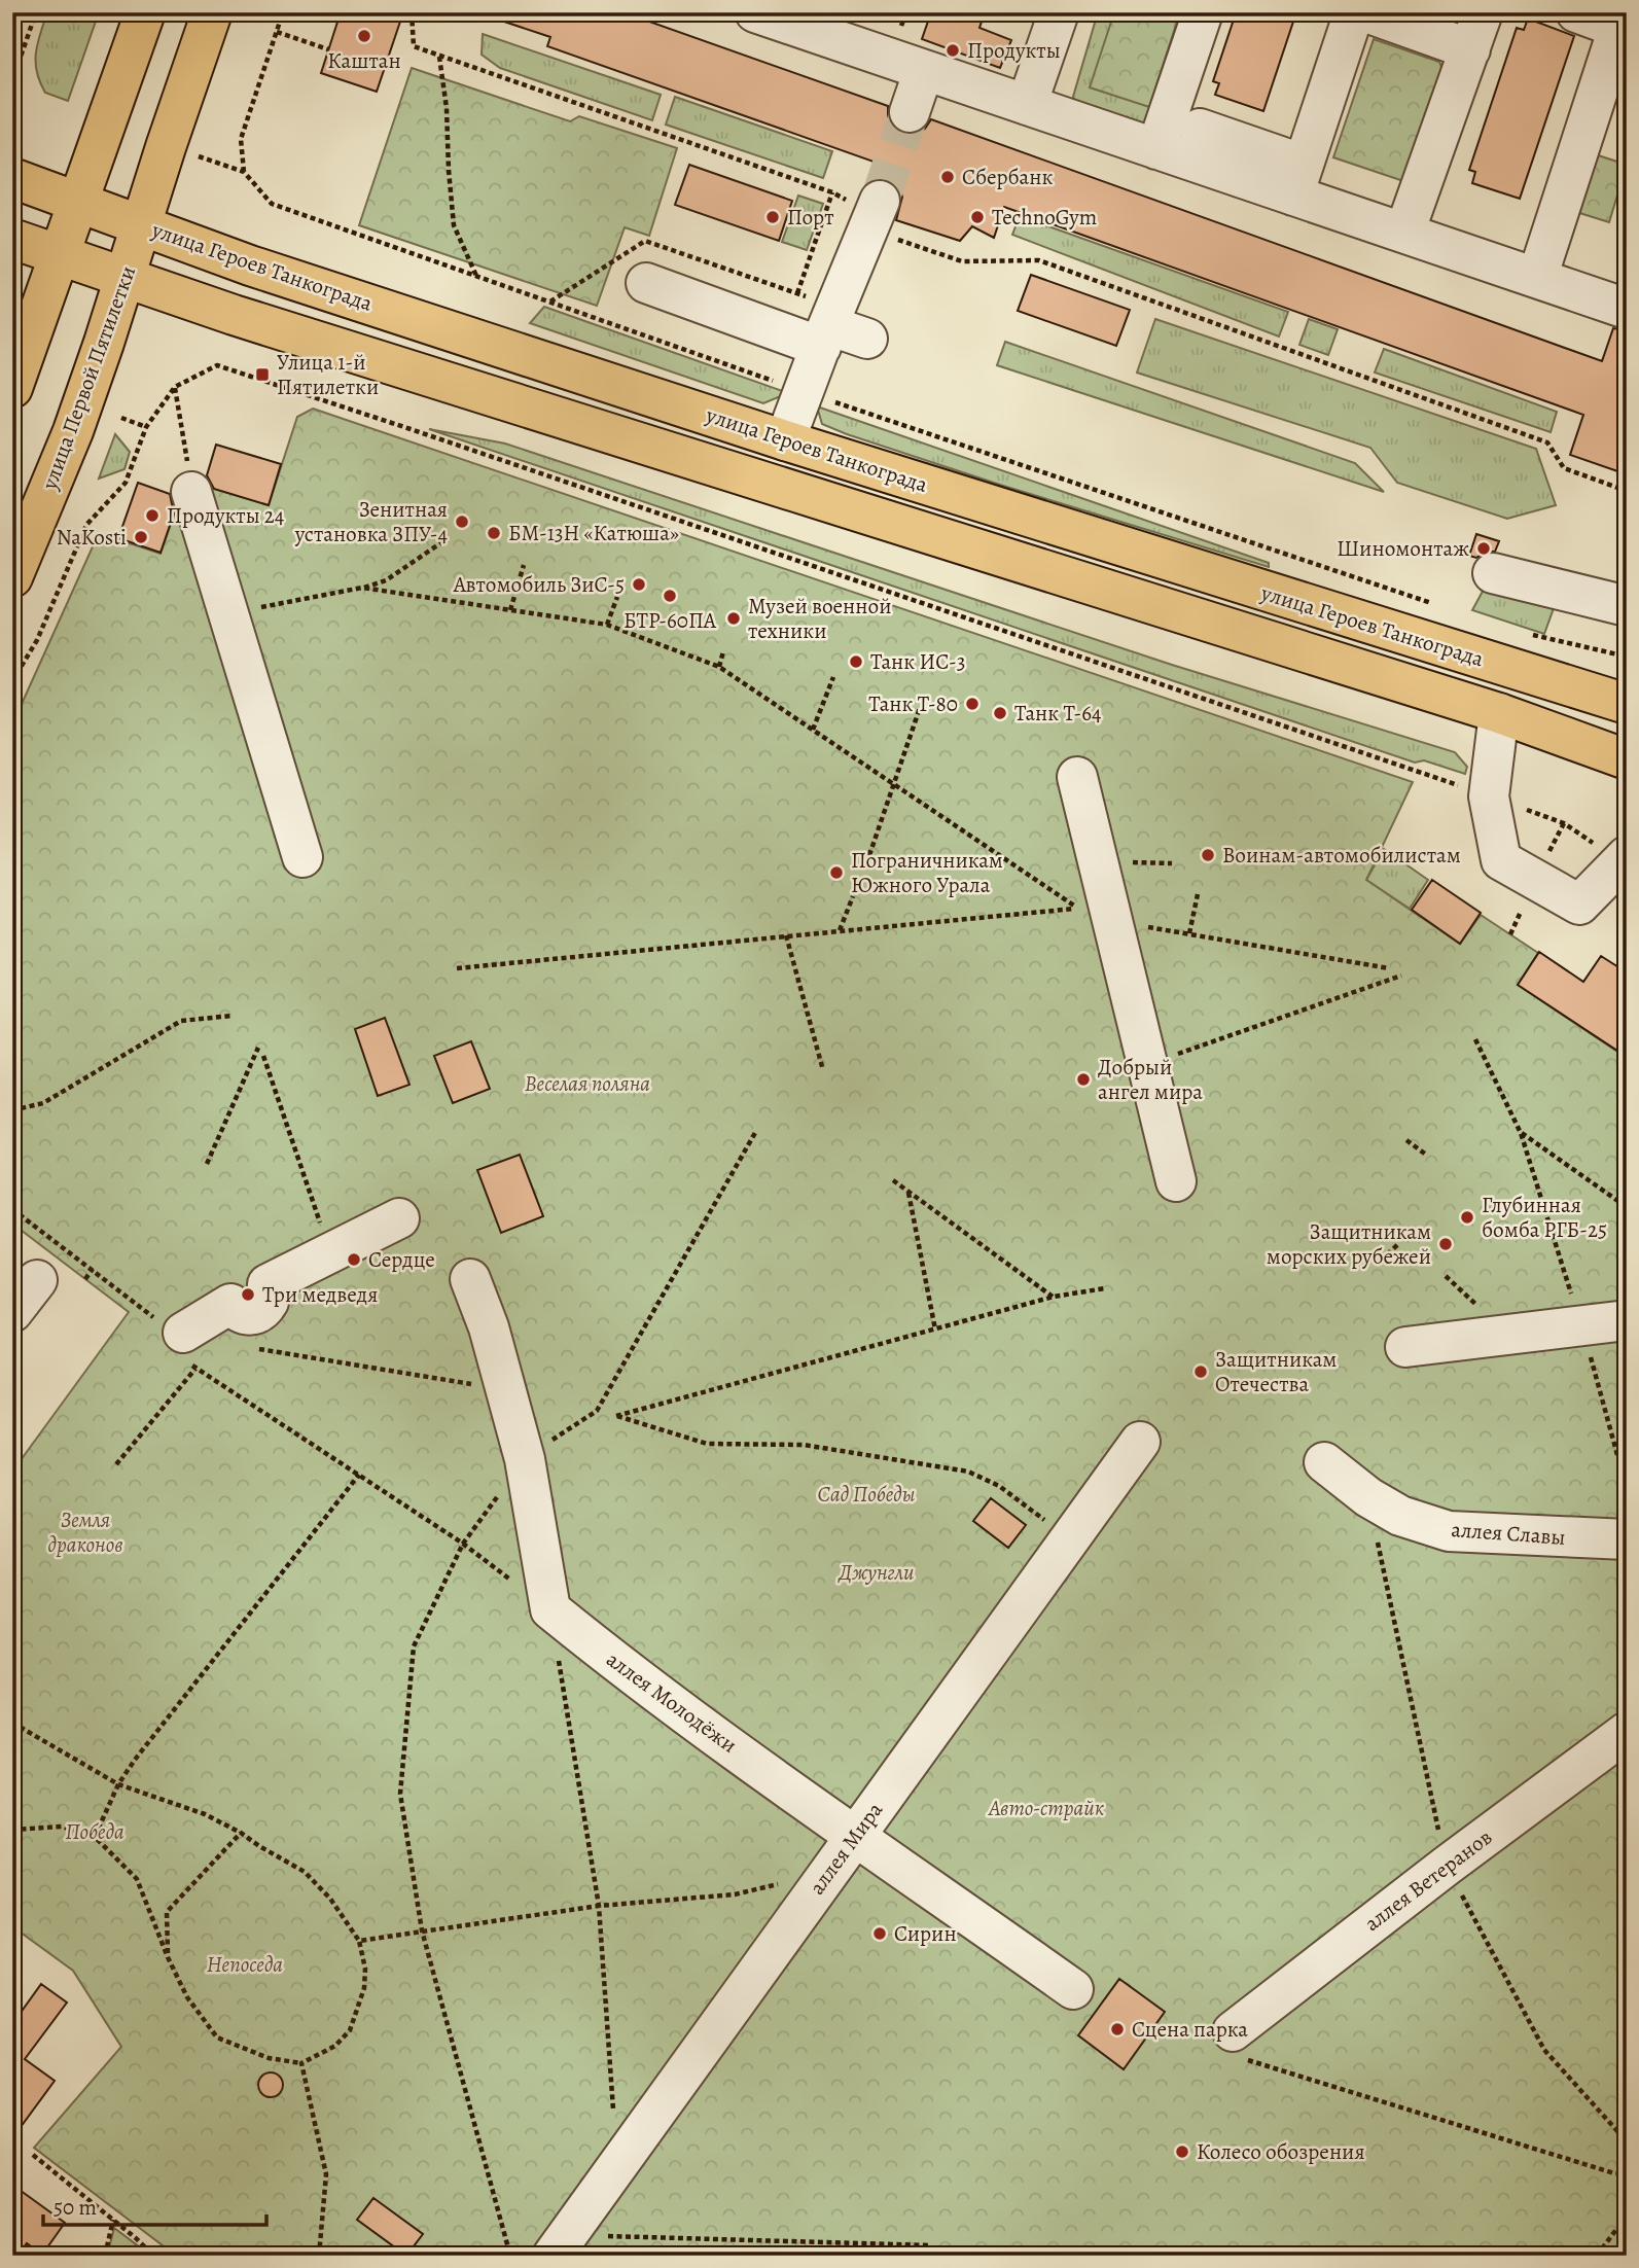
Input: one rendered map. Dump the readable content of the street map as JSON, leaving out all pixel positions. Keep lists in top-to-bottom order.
{
  "streets": {
    "main road": ["улица Героев Танкограда", "улица Первой Пятилетки"],
    "street": [
      "аллея Славы",
      "аллея Молодёжи",
      "аллея Мира",
      "аллея Ветеранов"
    ]
  },
  "crossings": [
    ["улица Героев Танкограда", "улица Первой Пятилетки"],
    ["аллея Молодёжи", "аллея Мира"]
  ],
  "parks": [
    "Веселая поляна",
    "Сад Победы",
    "Земля драконов",
    "Джунгли",
    "Авто-страйк",
    "Победа",
    "Непоседа"
  ],
  "places": {
    "other": [
      "Каштан",
      "Продукты",
      "Сбербанк",
      "Порт",
      "TechnoGym",
      "Продукты 24",
      "Зенитная установка ЗПУ-4",
      "БМ-13Н «Катюша»",
      "NaKosti",
      "Шиномонтаж",
      "Автомобиль ЗиС-5",
      "БТР-60ПА",
      "Музей военной техники",
      "Танк ИС-3",
      "Танк Т-80",
      "Танк Т-64",
      "Воинам-автомобилистам",
      "Пограничникам Южного Урала",
      "Добрый ангел мира",
      "Глубинная бомба РГБ-25",
      "Защитникам морских рубежей",
      "Сердце",
      "Три медведя",
      "Защитникам Отечества",
      "Сирин",
      "Сцена парка",
      "Колесо обозрения"
    ],
    "transit": ["Улица 1-й Пятилетки"]
  },
  "scale_bar": "50 m"
}
